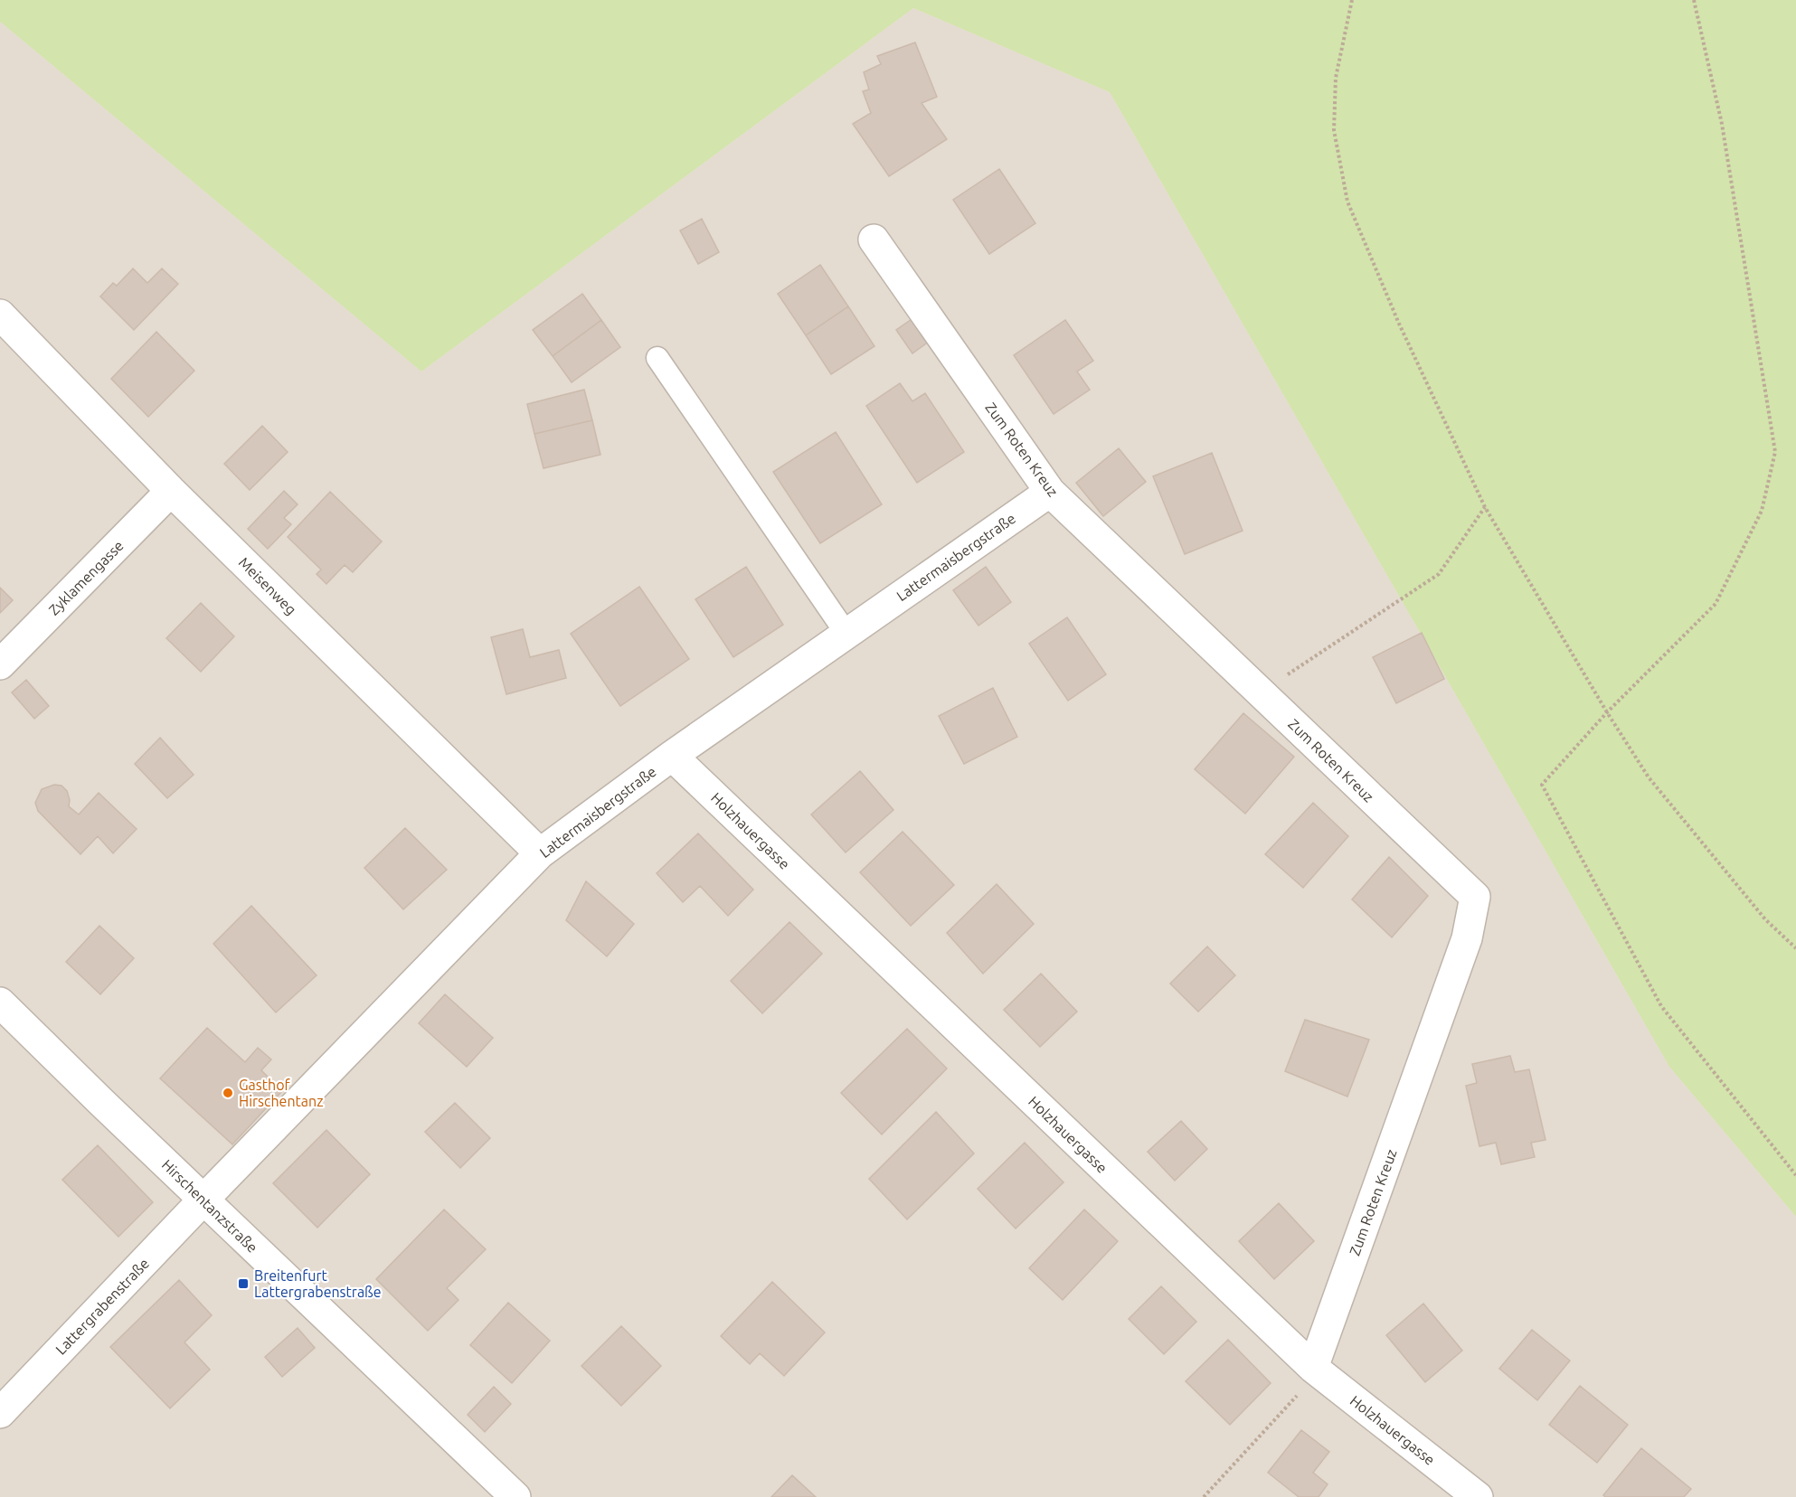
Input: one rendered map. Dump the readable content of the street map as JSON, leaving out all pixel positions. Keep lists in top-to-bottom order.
{
  "streets": {
    "street": [
      "Zum Roten Kreuz",
      "Lattermaisbergstraße",
      "Zyklamengasse",
      "Meisenweg",
      "Holzhauergasse",
      "Hirschentanzstraße",
      "Lattergrabenstraße"
    ]
  },
  "crossings": [
    ["Zum Roten Kreuz", "Lattermaisbergstraße"],
    ["Zum Roten Kreuz", "Holzhauergasse"],
    ["Lattermaisbergstraße", "Meisenweg"],
    ["Lattermaisbergstraße", "Holzhauergasse"],
    ["Lattermaisbergstraße", "Hirschentanzstraße"],
    ["Lattermaisbergstraße", "Lattergrabenstraße"],
    ["Zyklamengasse", "Meisenweg"],
    ["Hirschentanzstraße", "Lattergrabenstraße"]
  ],
  "places": {
    "other": ["Gasthof Hirschentanz"],
    "transit": ["Breitenfurt Lattergrabenstraße"]
  }
}
